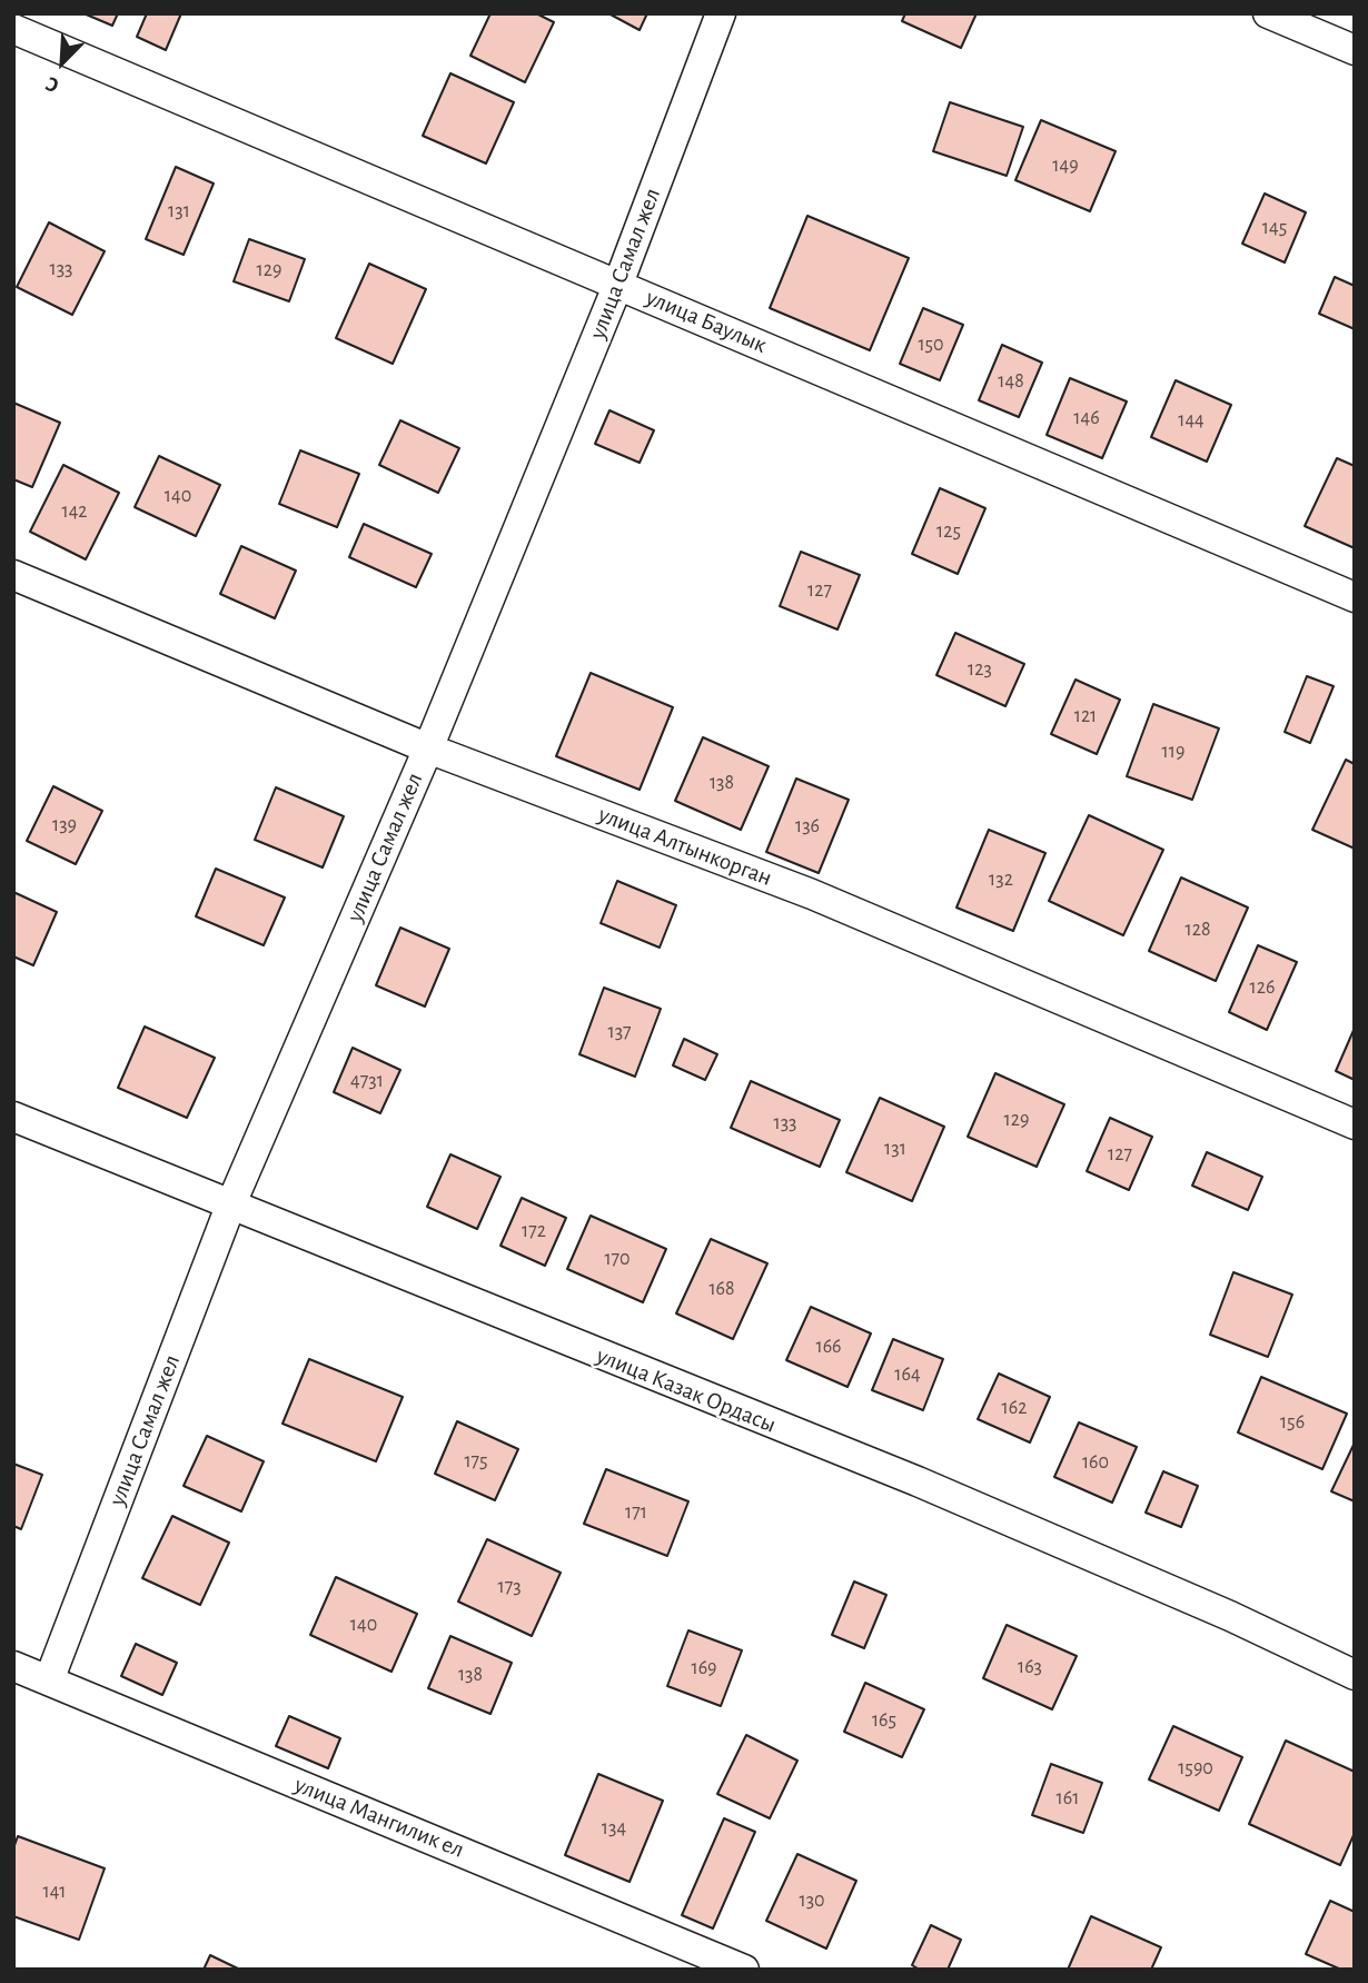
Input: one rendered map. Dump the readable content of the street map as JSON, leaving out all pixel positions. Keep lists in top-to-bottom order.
{
  "streets": {
    "street": [
      "улица Самал жел",
      "улица Баулык",
      "улица Алтынкорган",
      "улица Казак Ордасы",
      "улица Мангилик ел"
    ]
  },
  "crossings": [
    ["улица Самал жел", "улица Баулык"],
    ["улица Самал жел", "улица Алтынкорган"],
    ["улица Самал жел", "улица Казак Ордасы"],
    ["улица Самал жел", "улица Мангилик ел"]
  ],
  "house_numbers": [
    "149",
    "131",
    "145",
    "133",
    "129",
    "150",
    "148",
    "146",
    "144",
    "140",
    "142",
    "125",
    "127",
    "123",
    "121",
    "119",
    "138",
    "139",
    "136",
    "132",
    "128",
    "126",
    "137",
    "4731",
    "129",
    "133",
    "131",
    "127",
    "172",
    "170",
    "168",
    "166",
    "164",
    "162",
    "156",
    "175",
    "160",
    "171",
    "173",
    "140",
    "163",
    "169",
    "138",
    "165",
    "1590",
    "161",
    "134",
    "141",
    "130"
  ],
  "north": "bottom left"
}
